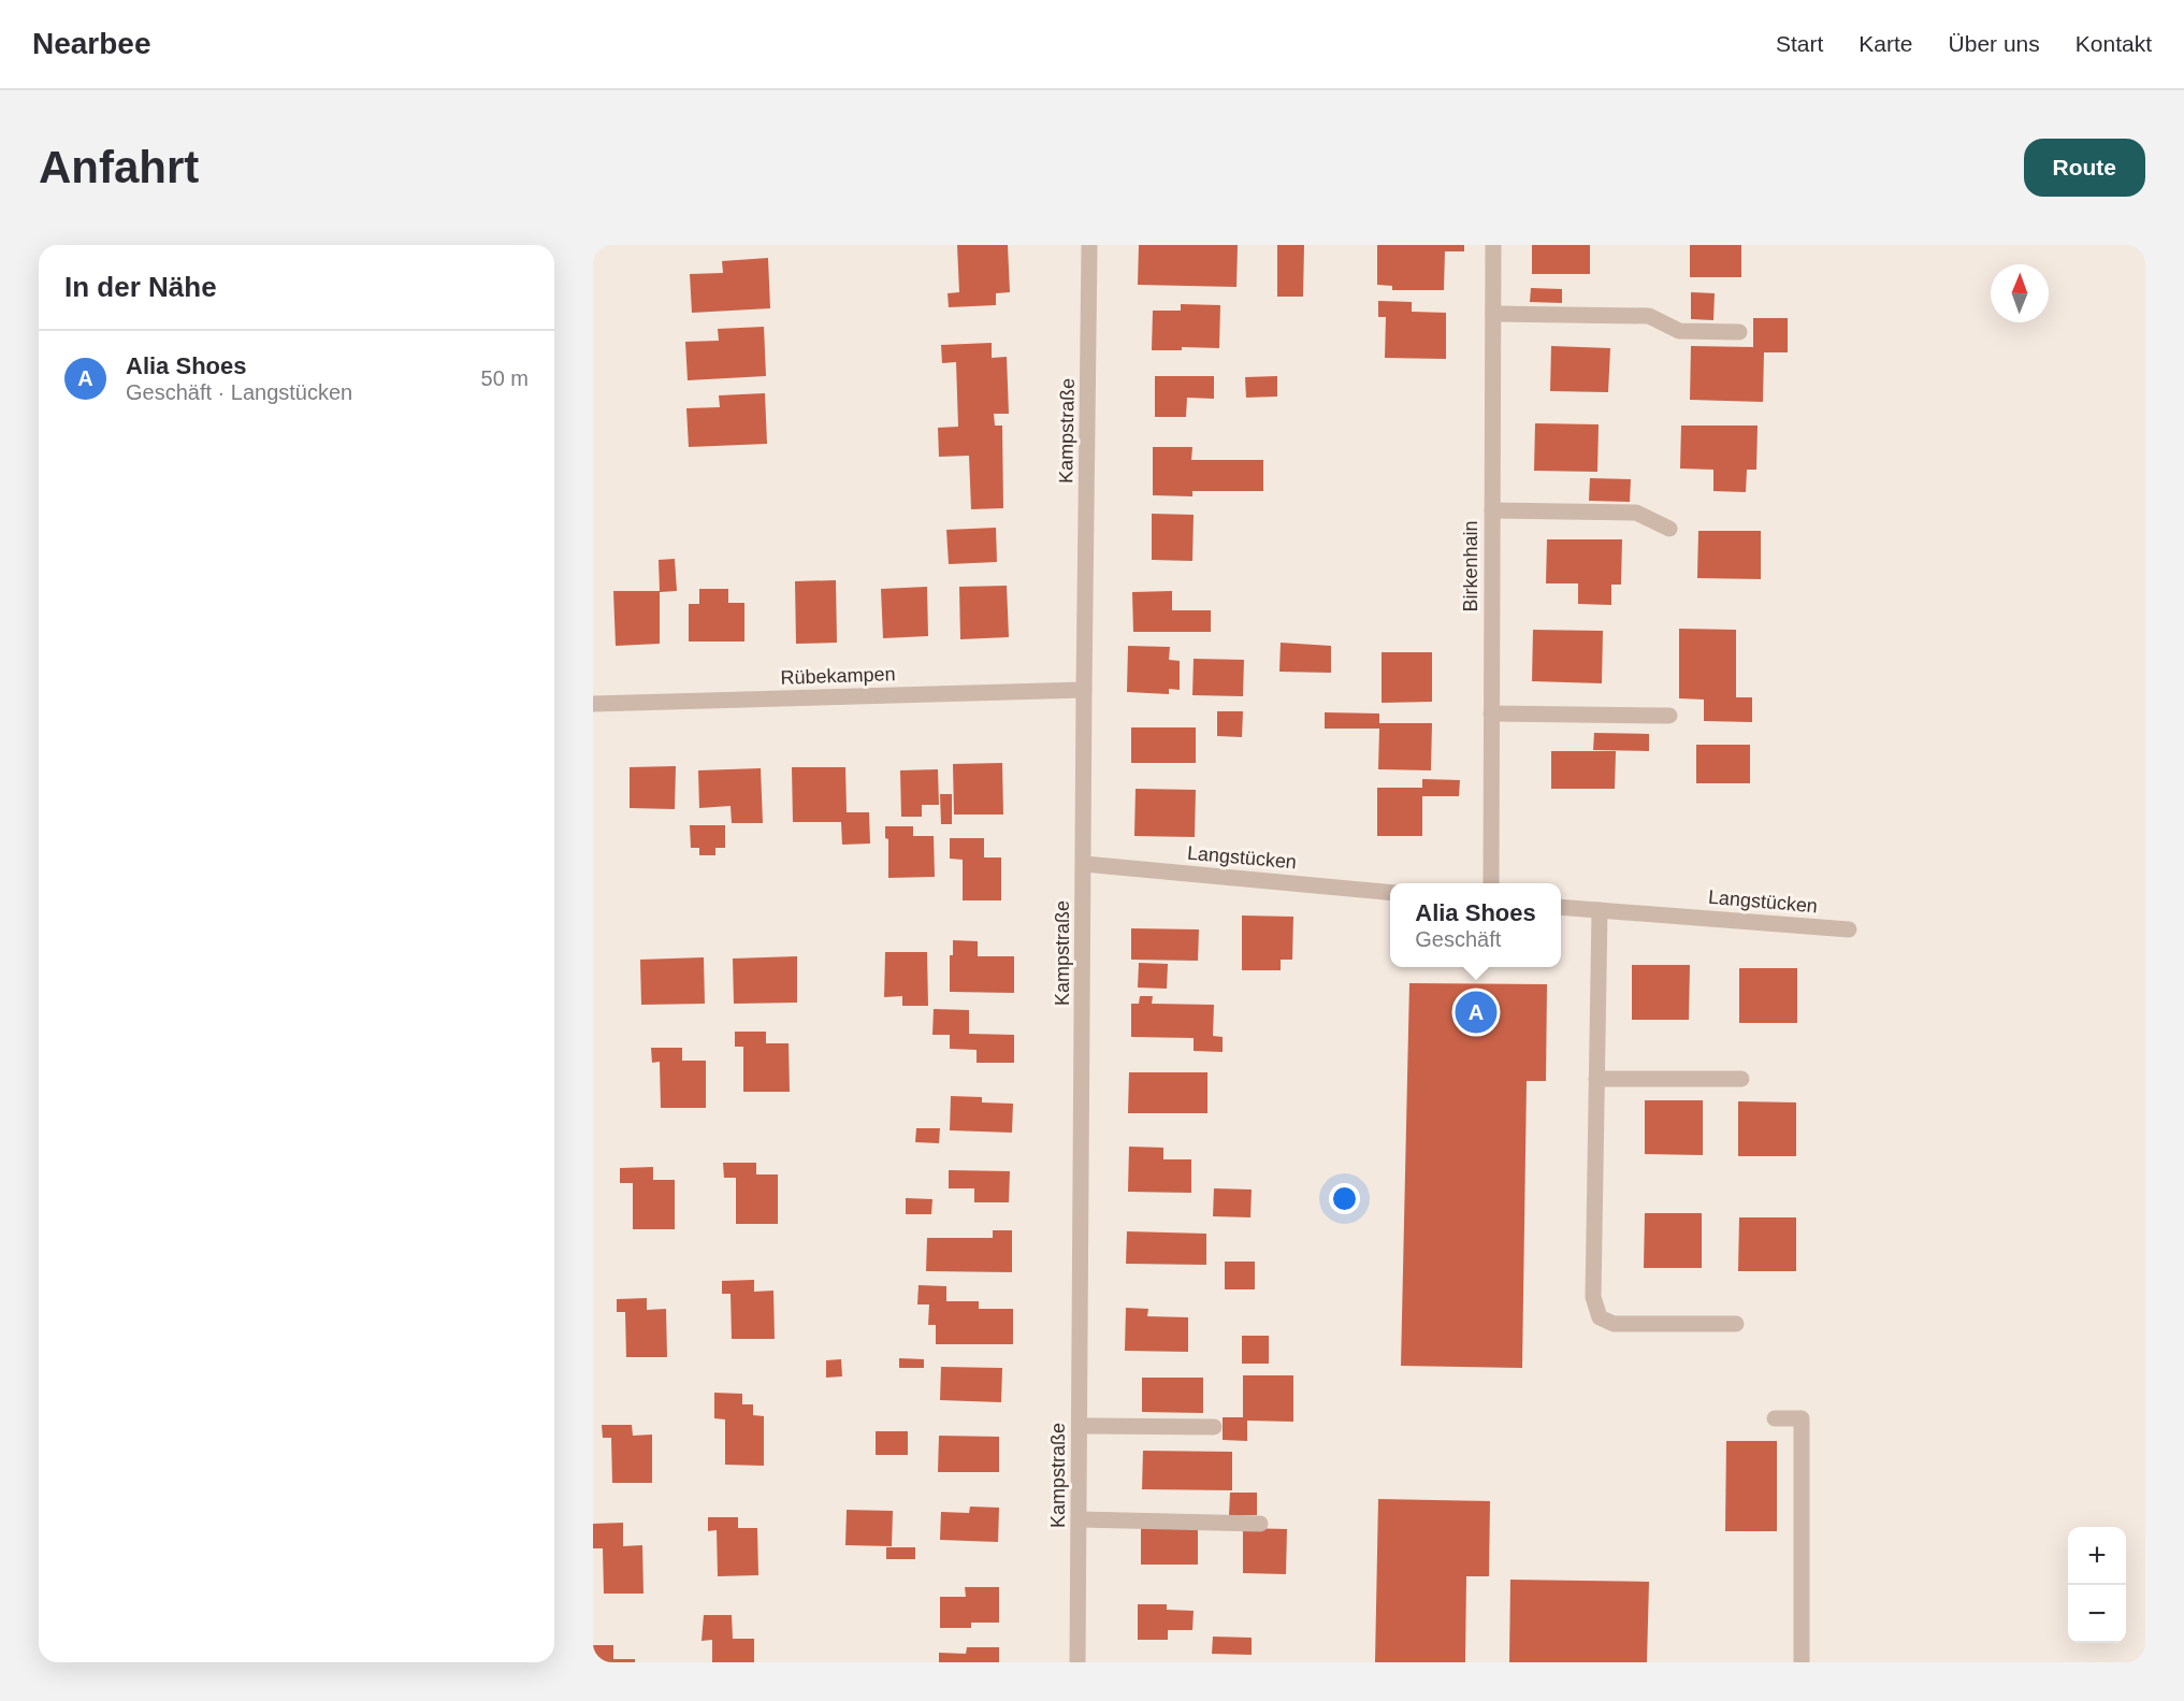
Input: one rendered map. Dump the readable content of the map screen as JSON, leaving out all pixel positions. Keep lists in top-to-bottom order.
{
  "streets": {
    "street": [
      "Kampstraße",
      "Birkenhain",
      "Rübekampen",
      "Langstücken"
    ]
  },
  "crossings": [
    ["Kampstraße", "Rübekampen"],
    ["Kampstraße", "Langstücken"]
  ],
  "north": "top",
  "page": {
    "header": "Nearbee",
    "nav": [
      "Start",
      "Karte",
      "Über uns",
      "Kontakt"
    ],
    "buttons": "Route",
    "title": "Anfahrt",
    "heading": "In der Nähe",
    "list": [
      {
        "mark": "A",
        "name": "Alia Shoes",
        "note": "Geschäft · Langstücken",
        "value": "50 m"
      }
    ],
    "popup": ["Alia Shoes", "Geschäft"],
    "pins": "A",
    "map_buttons": ["+", "−"]
  }
}
